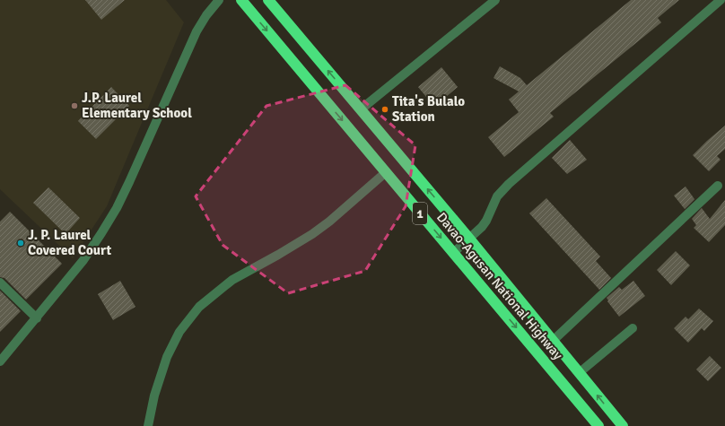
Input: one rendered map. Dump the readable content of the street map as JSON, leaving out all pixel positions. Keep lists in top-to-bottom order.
{
  "streets": {
    "highway": ["1", "Davao-Agusan National Highway"]
  },
  "places": ["J.P. Laurel Elementary School", "Tita's Bulalo Station", "J. P. Laurel Covered Court"]
}
